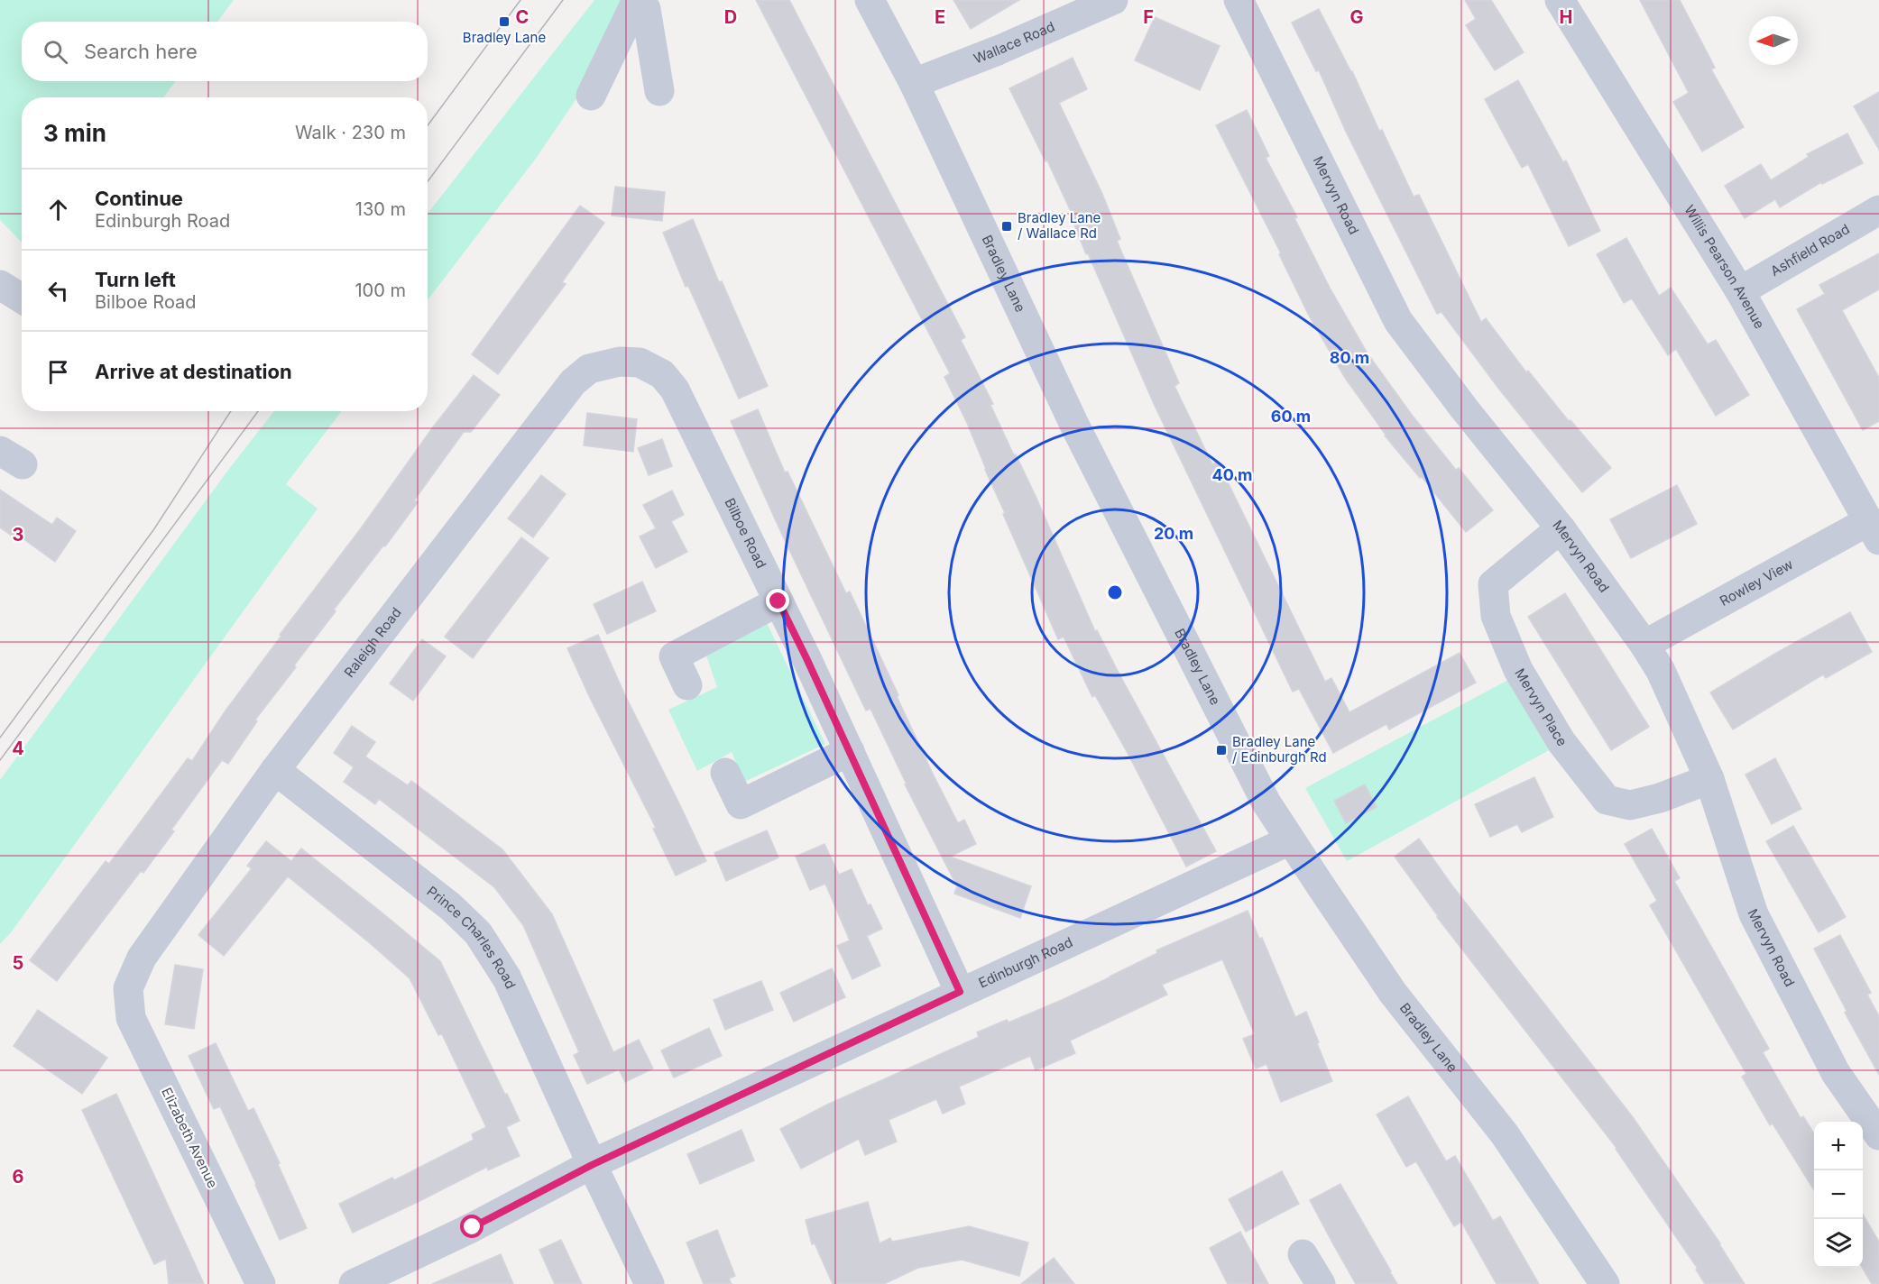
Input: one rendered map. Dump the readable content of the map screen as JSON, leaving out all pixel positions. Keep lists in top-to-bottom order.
{
  "streets": {
    "street": [
      "Wallace Road",
      "Mervyn Road",
      "Ashfield Road",
      "Willis Pearson Avenue",
      "Bradley Lane",
      "Bilboe Road",
      "Rowley View",
      "Raleigh Road",
      "Mervyn Place",
      "Prince Charles Road",
      "Edinburgh Road",
      "Elizabeth Avenue"
    ]
  },
  "crossings": [
    ["Wallace Road", "Bradley Lane"],
    ["Mervyn Road", "Rowley View"],
    ["Mervyn Road", "Mervyn Place"],
    ["Ashfield Road", "Willis Pearson Avenue"],
    ["Willis Pearson Avenue", "Rowley View"],
    ["Bradley Lane", "Edinburgh Road"],
    ["Bilboe Road", "Raleigh Road"],
    ["Bilboe Road", "Edinburgh Road"],
    ["Raleigh Road", "Prince Charles Road"],
    ["Raleigh Road", "Elizabeth Avenue"],
    ["Prince Charles Road", "Edinburgh Road"]
  ],
  "places": {
    "transit": ["Bradley Lane", "Bradley Lane / Wallace Rd", "Bradley Lane / Edinburgh Rd"]
  },
  "north": "left",
  "page": {
    "search": "Search here",
    "heading": ["3 min", "Walk · 230 m"],
    "list": [
      ["Continue", "Edinburgh Road", "130 m"],
      ["Turn left", "Bilboe Road", "100 m"],
      "Arrive at destination"
    ],
    "map_buttons": ["+", "−"]
  },
  "grid": {
    "columns": [
      "C",
      "D",
      "E",
      "F",
      "G",
      "H"
    ],
    "rows": [
      "3",
      "4",
      "5",
      "6"
    ]
  },
  "rings": [
    "80 m",
    "60 m",
    "40 m",
    "20 m"
  ]
}
